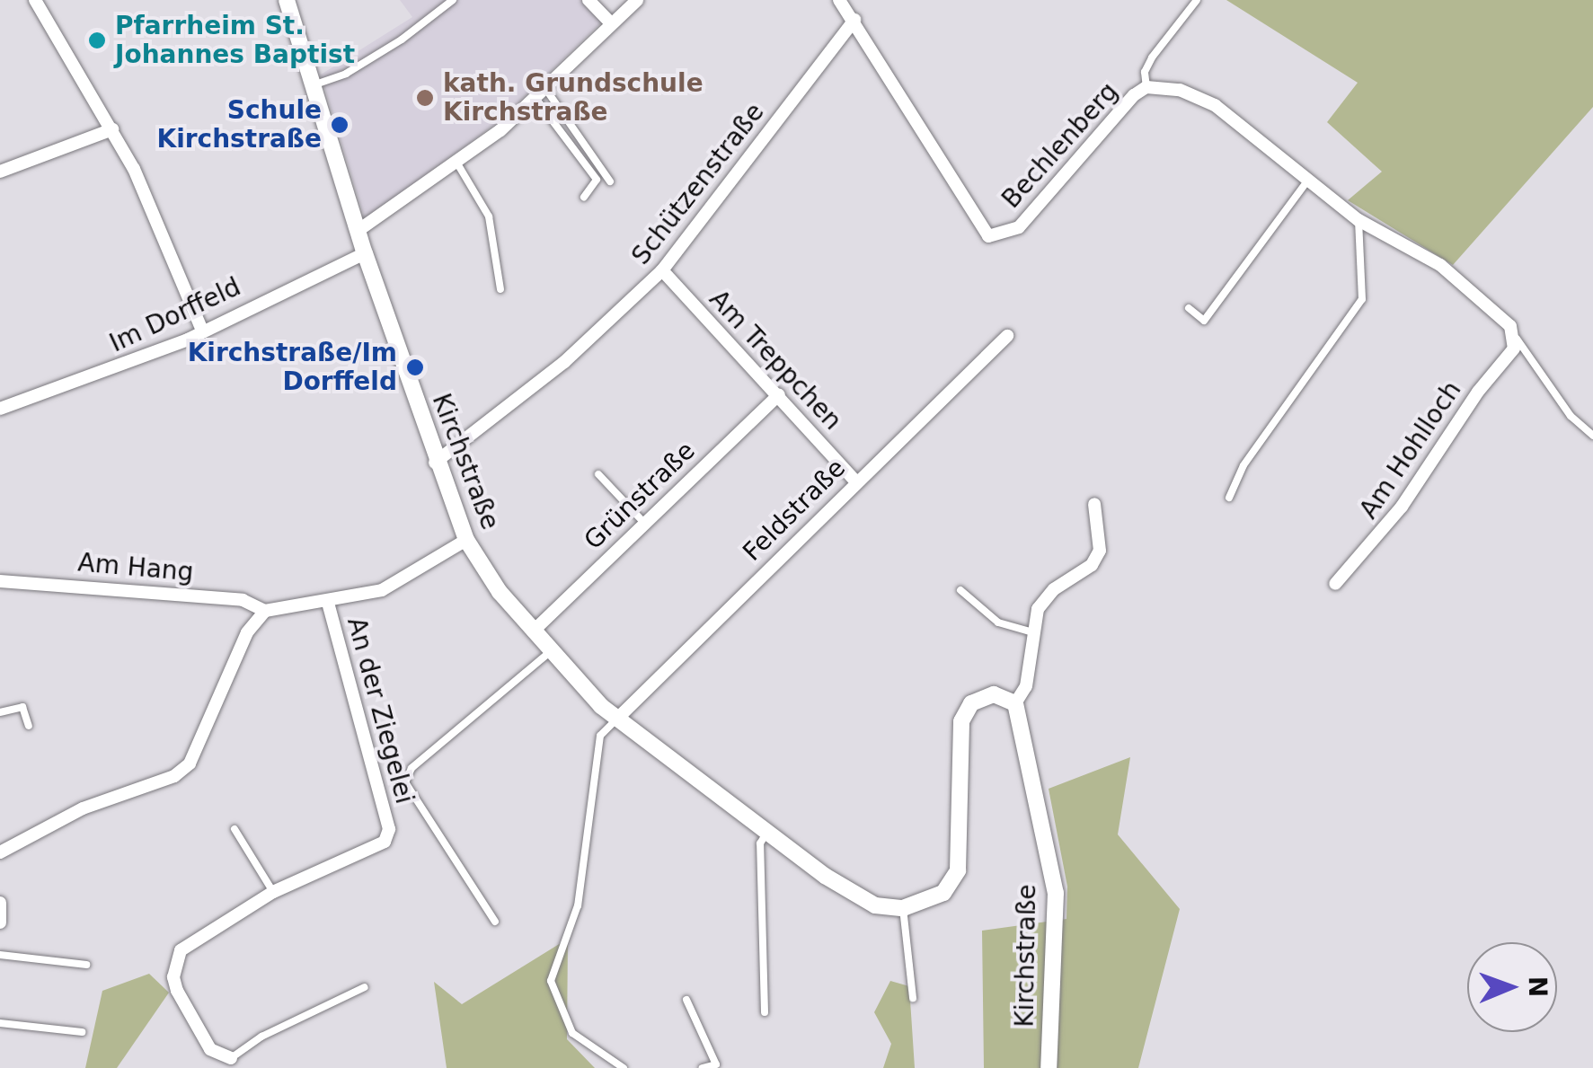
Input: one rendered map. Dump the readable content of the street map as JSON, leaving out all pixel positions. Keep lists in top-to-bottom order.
{
  "streets": {
    "street": [
      "Bechlenberg",
      "Schützenstraße",
      "Im Dorffeld",
      "Am Treppchen",
      "Am Hohlloch",
      "Kirchstraße",
      "Grünstraße",
      "Feldstraße",
      "Am Hang",
      "An der Ziegelei"
    ]
  },
  "crossings": [
    ["Bechlenberg", "Schützenstraße"],
    ["Bechlenberg", "Am Hohlloch"],
    ["Schützenstraße", "Am Treppchen"],
    ["Schützenstraße", "Kirchstraße"],
    ["Im Dorffeld", "Kirchstraße"],
    ["Am Treppchen", "Grünstraße"],
    ["Am Treppchen", "Feldstraße"],
    ["Kirchstraße", "Grünstraße"],
    ["Kirchstraße", "Feldstraße"]
  ],
  "places": [
    "Pfarrheim St. Johannes Baptist",
    "kath. Grundschule Kirchstraße",
    "Schule Kirchstraße",
    "Kirchstraße/Im Dorffeld"
  ],
  "north": "right"
}
